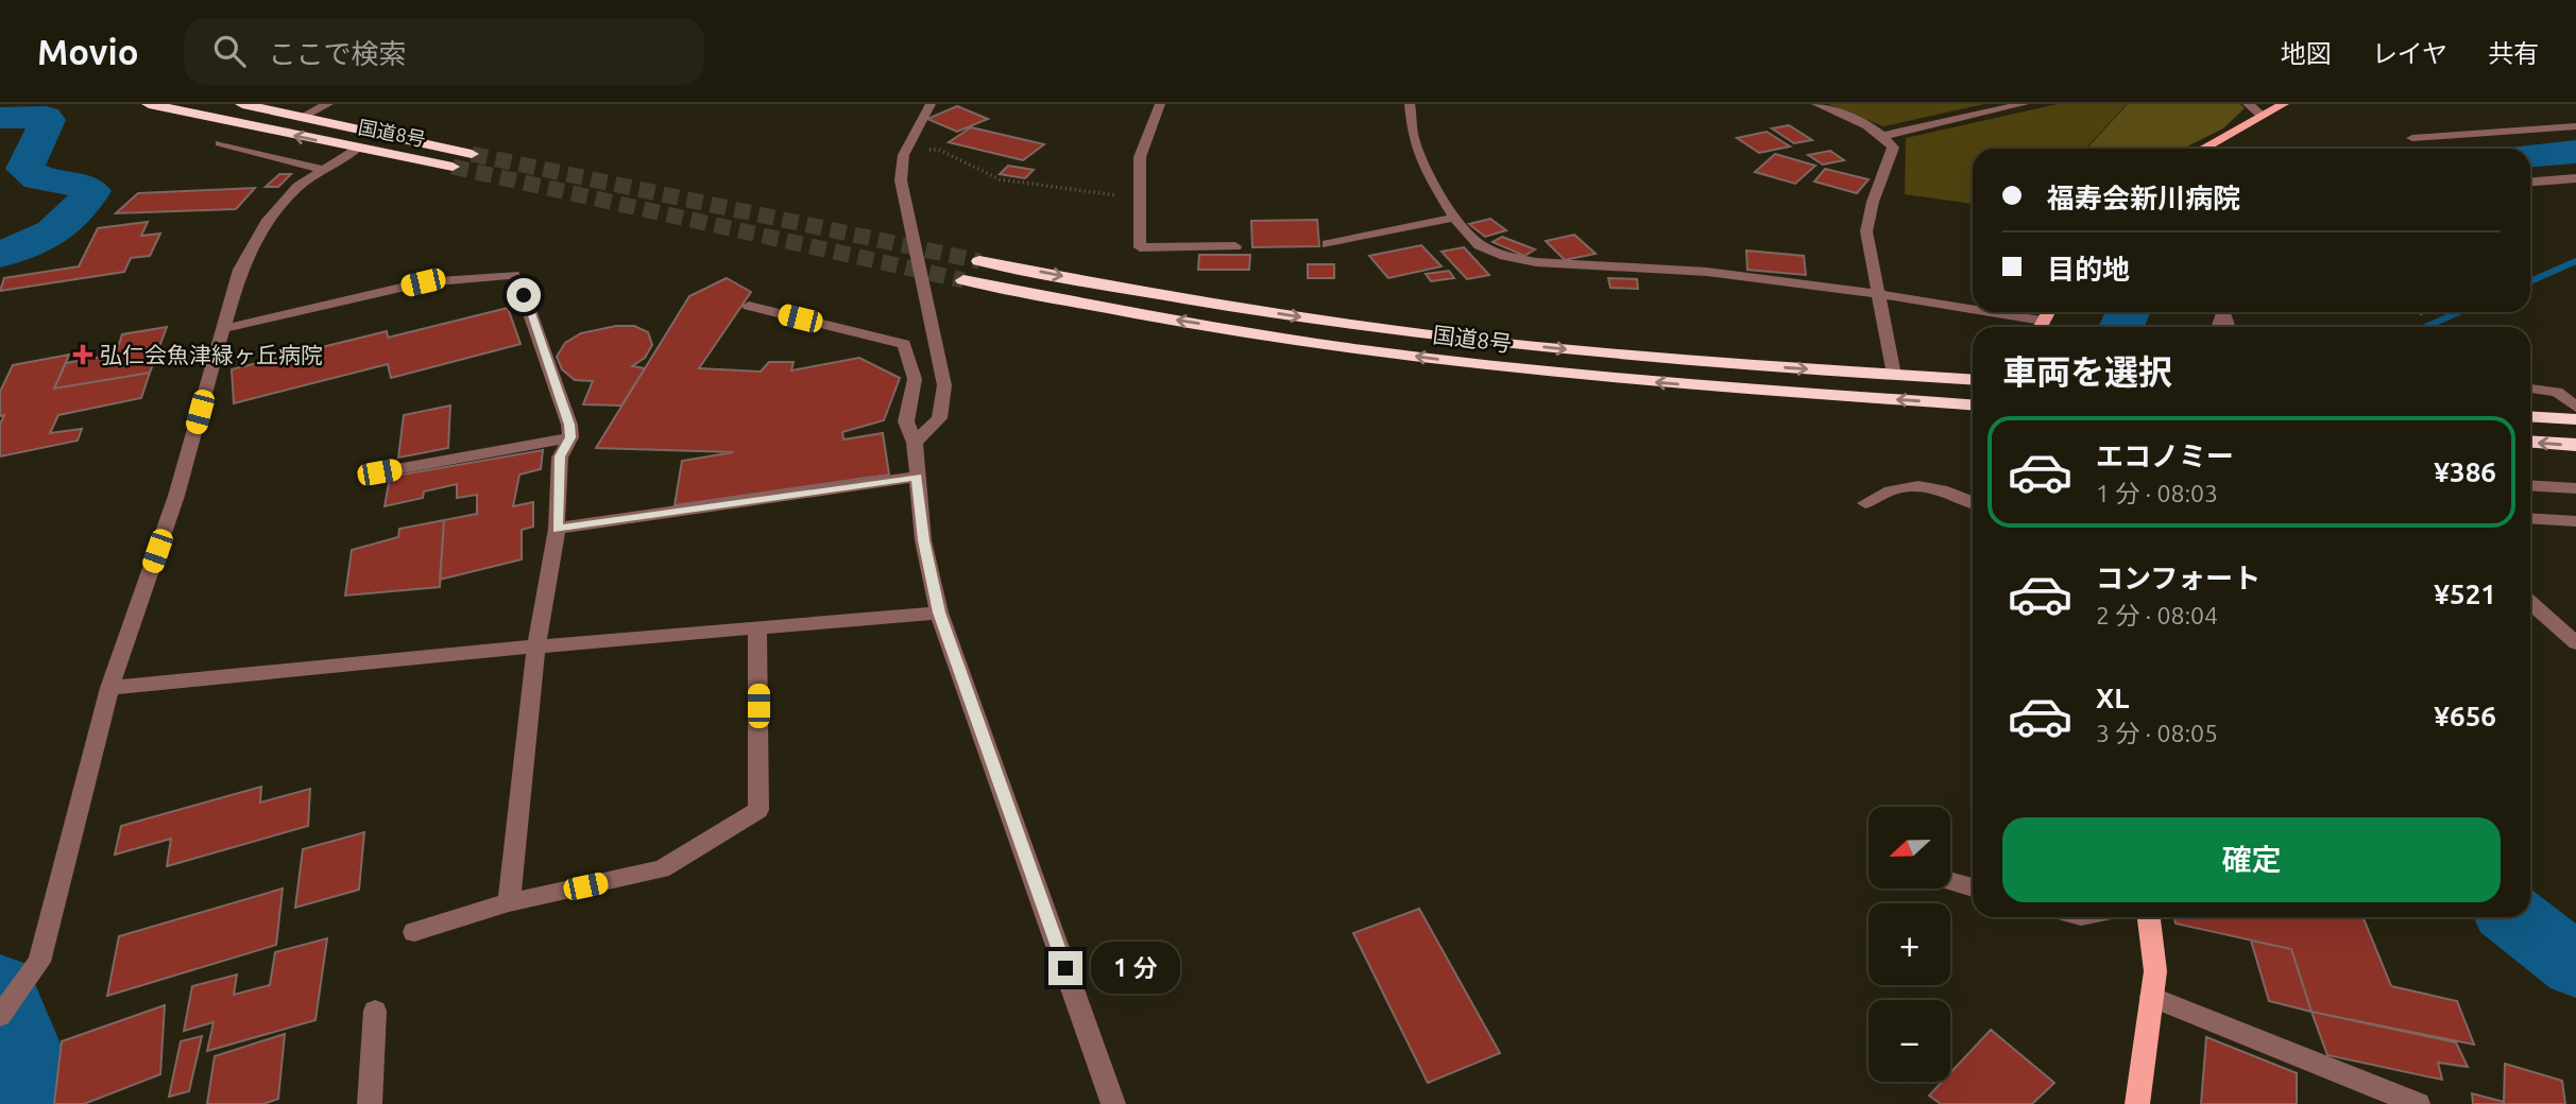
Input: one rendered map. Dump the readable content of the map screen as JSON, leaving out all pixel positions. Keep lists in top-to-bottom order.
{
  "streets": {
    "highway": ["国道8号"]
  },
  "places": {
    "health": ["弘仁会魚津緑ヶ丘病院"]
  },
  "north": "left",
  "page": {
    "header": "Movio",
    "search": "ここで検索",
    "nav": ["地図", "レイヤ", "共有"],
    "banner": ["福寿会新川病院", "目的地"],
    "heading": "車両を選択",
    "list": [
      {
        "name": "エコノミー",
        "note": "1 分 · 08:03",
        "value": "¥386"
      },
      {
        "name": "コンフォート",
        "note": "2 分 · 08:04",
        "value": "¥521"
      },
      {
        "name": "XL",
        "note": "3 分 · 08:05",
        "value": "¥656"
      }
    ],
    "buttons": "確定",
    "map_buttons": ["+", "−"],
    "bubble": "1 分"
  }
}
